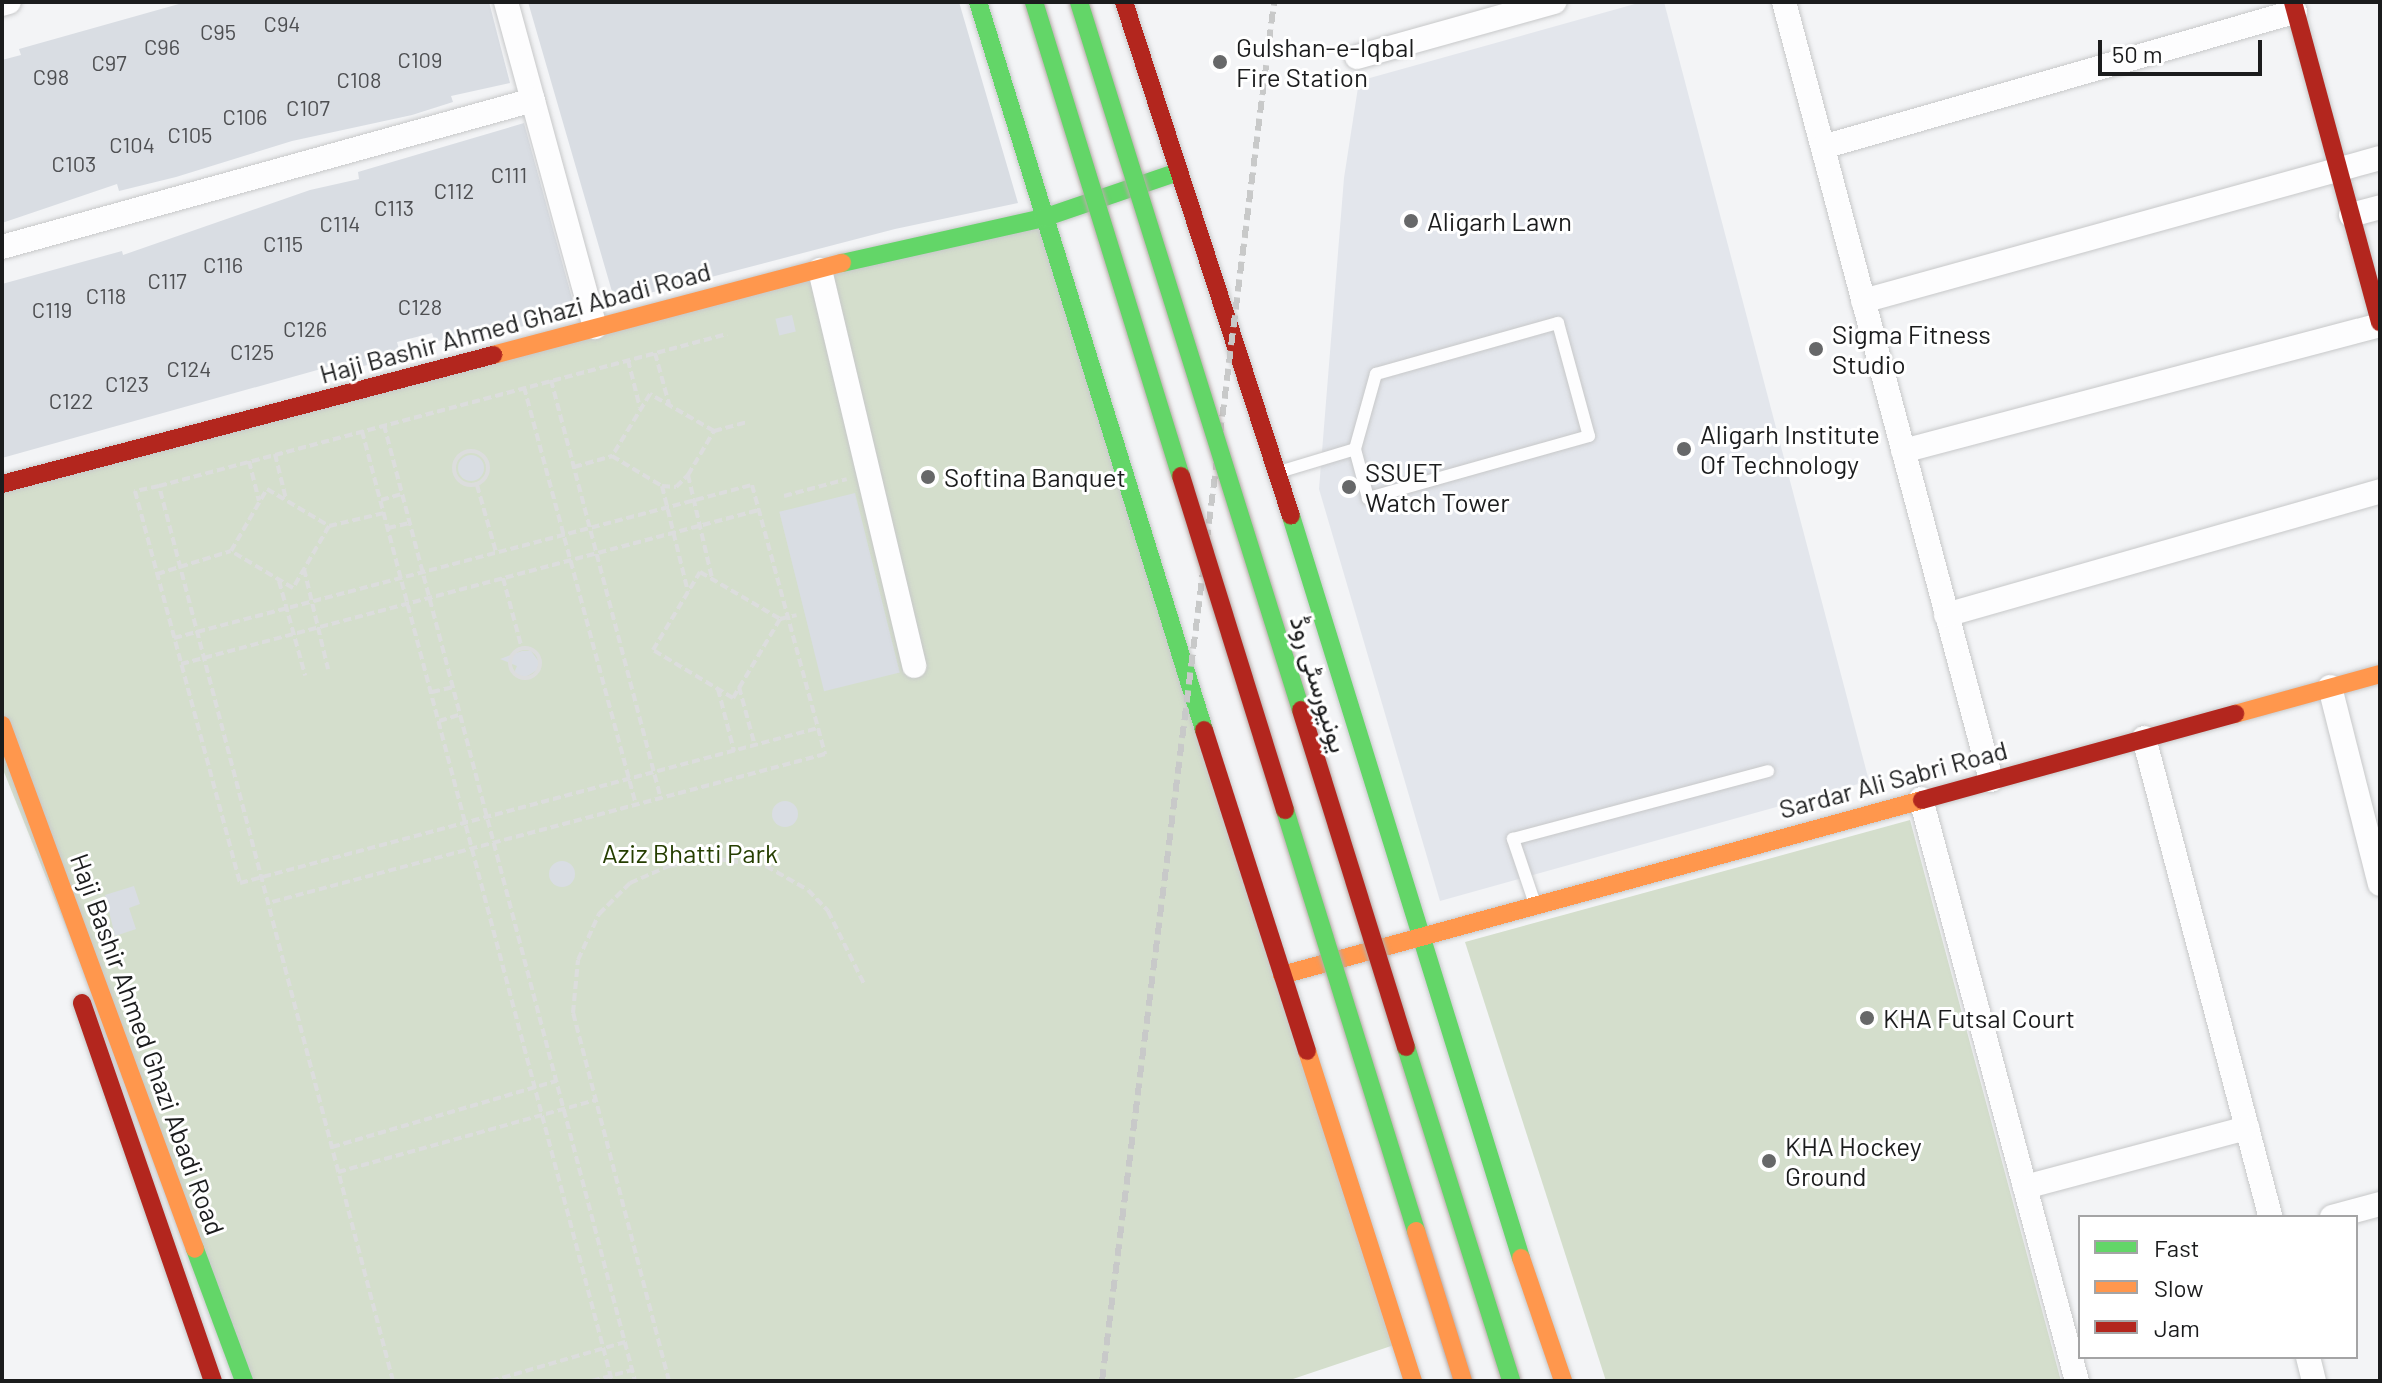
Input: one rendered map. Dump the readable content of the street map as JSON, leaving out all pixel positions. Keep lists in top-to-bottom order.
{
  "streets": {
    "street": ["Haji Bashir Ahmed Ghazi Abadi Road", "یونیورسٹی روڈ", "Sardar Ali Sabri Road"]
  },
  "parks": ["Aziz Bhatti Park"],
  "places": [
    "Gulshan-e-Iqbal Fire Station",
    "Aligarh Lawn",
    "Sigma Fitness Studio",
    "Aligarh Institute Of Technology",
    "Softina Banquet",
    "SSUET Watch Tower",
    "KHA Futsal Court",
    "KHA Hockey Ground"
  ],
  "house_numbers": [
    "C94",
    "C95",
    "C96",
    "C109",
    "C97",
    "C98",
    "C108",
    "C107",
    "C106",
    "C105",
    "C104",
    "C103",
    "C111",
    "C112",
    "C113",
    "C114",
    "C115",
    "C116",
    "C117",
    "C118",
    "C128",
    "C119",
    "C126",
    "C125",
    "C124",
    "C123",
    "C122"
  ],
  "legend": ["Fast", "Slow", "Jam"],
  "scale_bar": "50 m"
}
